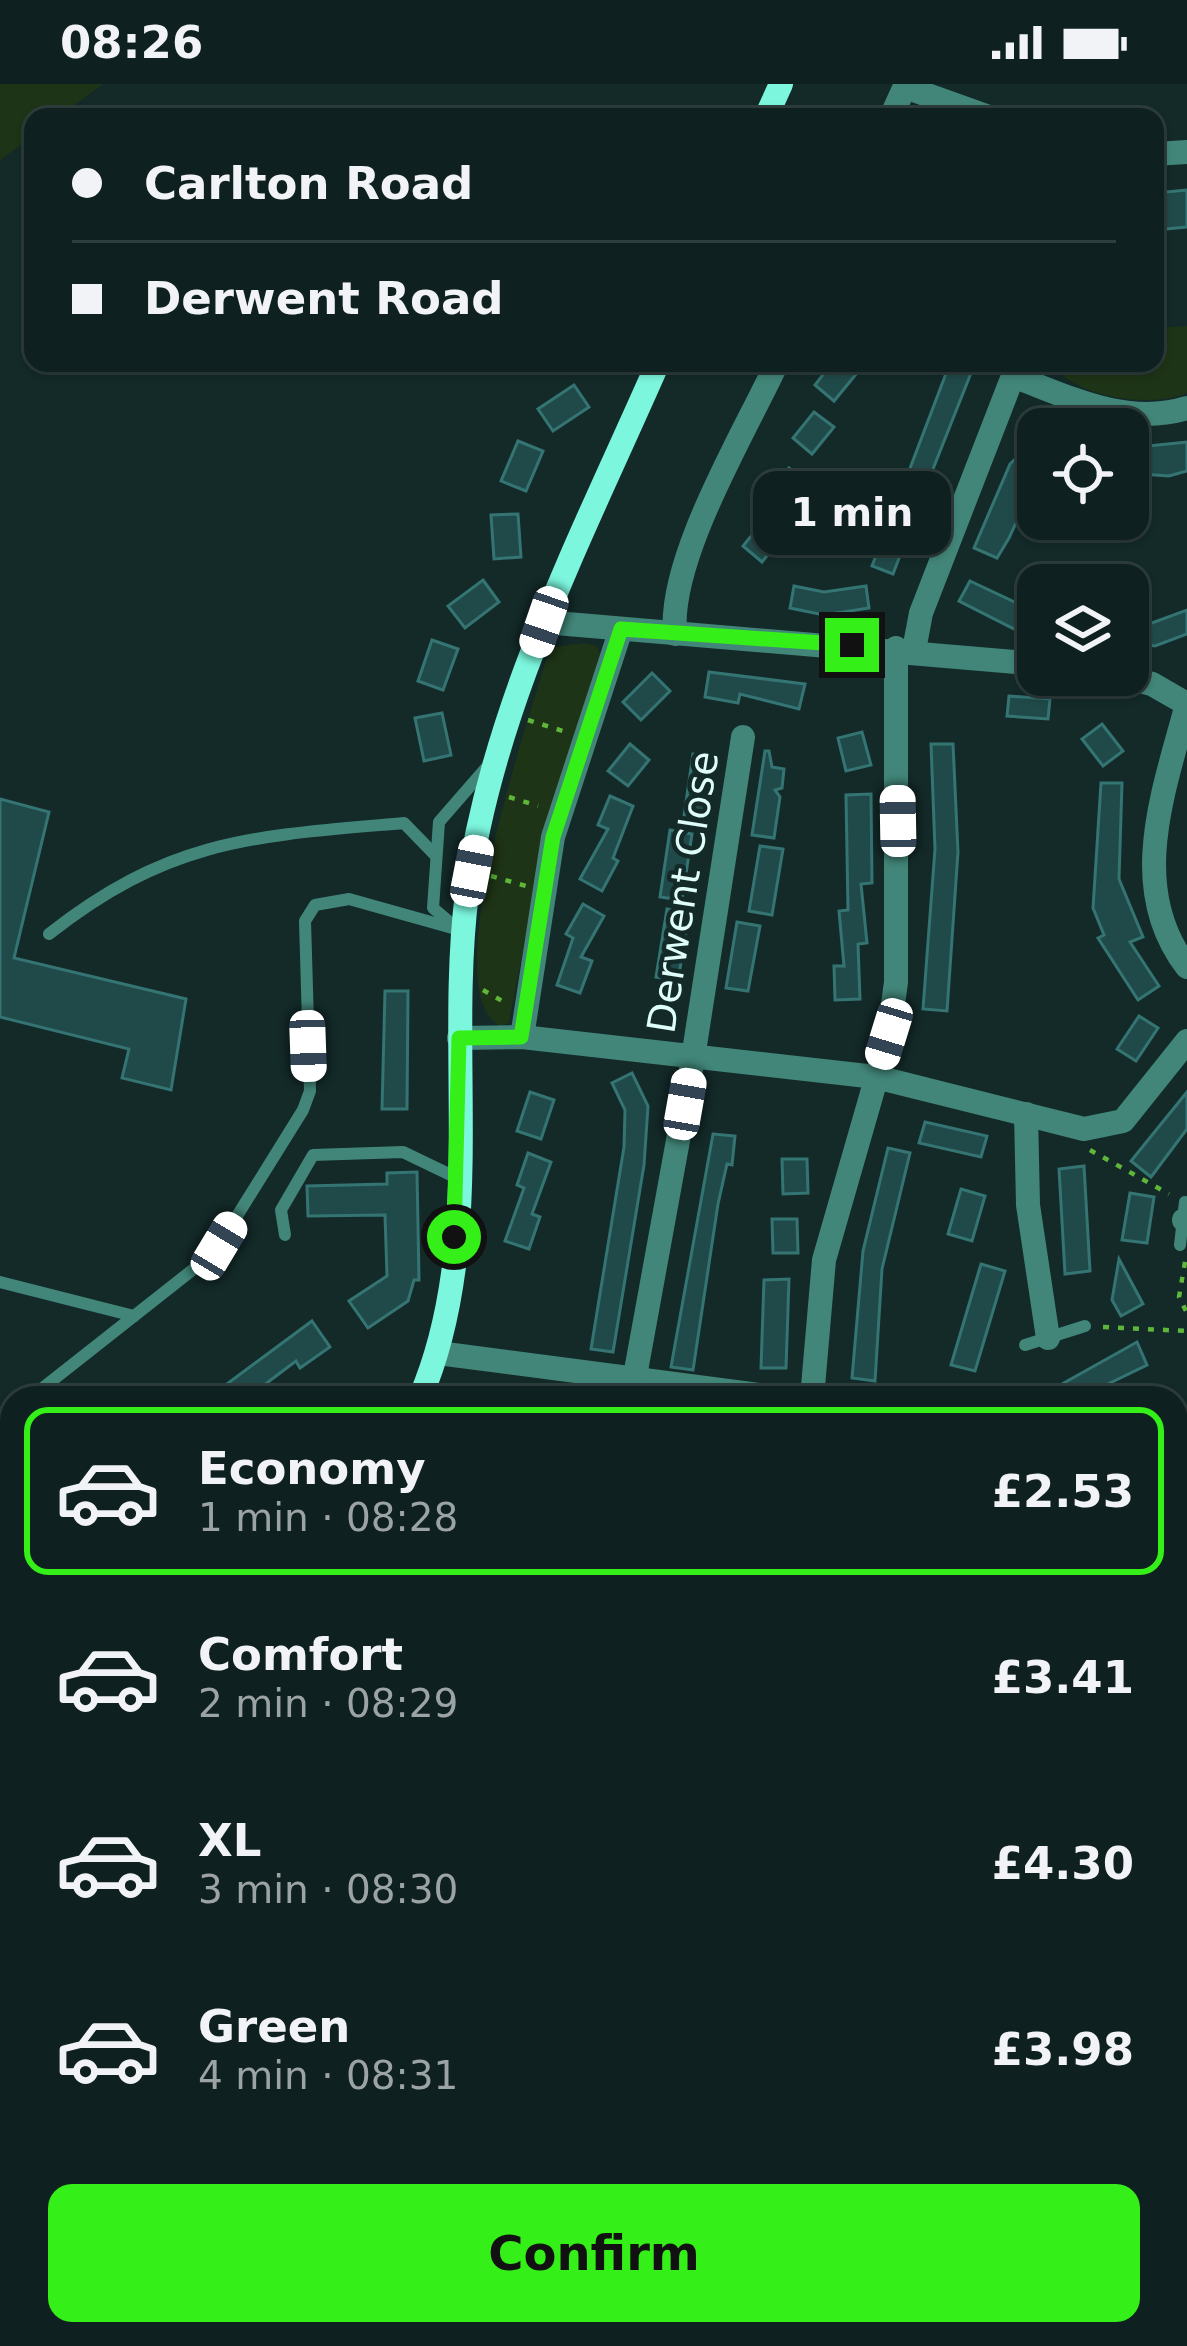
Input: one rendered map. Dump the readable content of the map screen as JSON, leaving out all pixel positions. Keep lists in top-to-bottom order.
{
  "streets": {
    "street": ["Derwent Close"]
  },
  "page": {
    "status": "08:26",
    "banner": ["Carlton Road", "Derwent Road"],
    "bubble": "1 min",
    "list": [
      {
        "name": "Economy",
        "note": "1 min · 08:28",
        "value": "£2.53"
      },
      {
        "name": "Comfort",
        "note": "2 min · 08:29",
        "value": "£3.41"
      },
      {
        "name": "XL",
        "note": "3 min · 08:30",
        "value": "£4.30"
      },
      {
        "name": "Green",
        "note": "4 min · 08:31",
        "value": "£3.98"
      }
    ],
    "buttons": "Confirm"
  }
}
